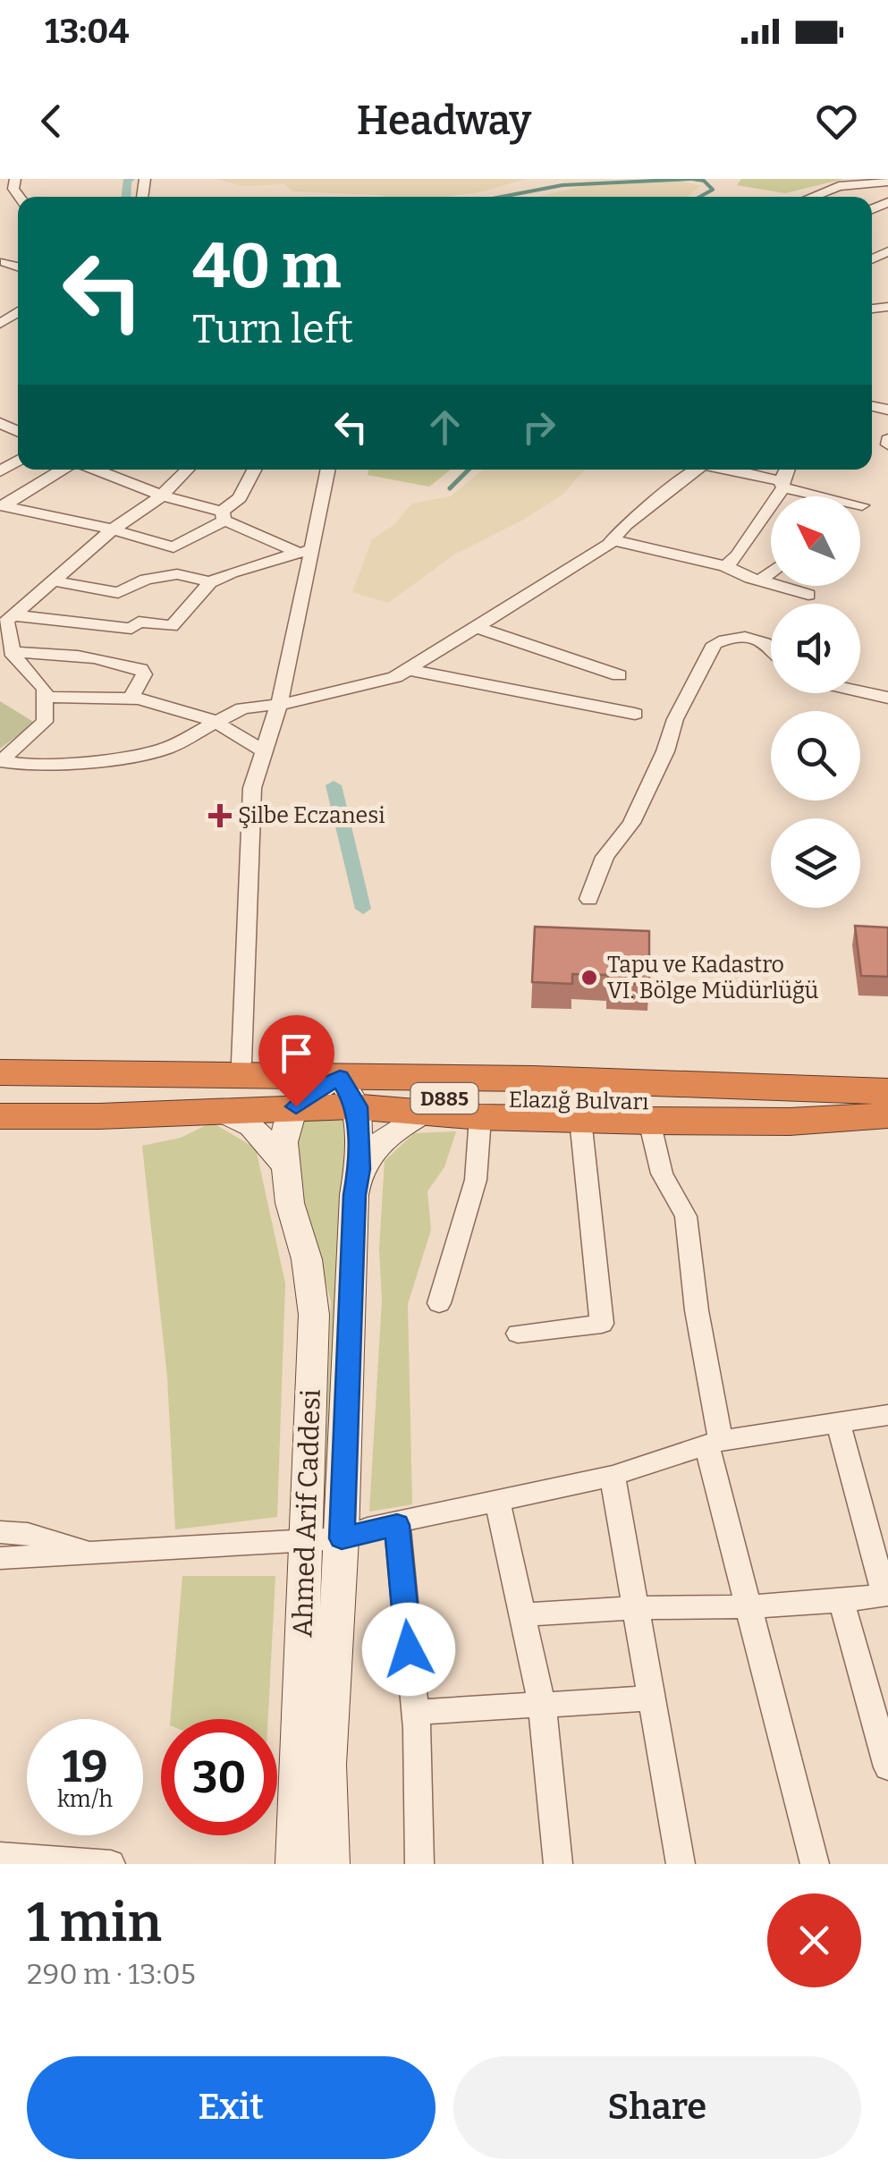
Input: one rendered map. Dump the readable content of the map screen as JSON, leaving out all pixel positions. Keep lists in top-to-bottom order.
{
  "streets": {
    "highway": ["D885", "Elazığ Bulvarı"],
    "street": ["Ahmed Arif Caddesi"]
  },
  "crossings": [
    ["Elazığ Bulvarı", "Ahmed Arif Caddesi"]
  ],
  "places": {
    "health": ["Şilbe Eczanesi"],
    "other": ["Tapu ve Kadastro VI. Bölge Müdürlüğü"]
  },
  "north": "top left",
  "page": {
    "status": "13:04",
    "header": "Headway",
    "turn": ["40 m", "Turn left"],
    "speed": "19 km/h",
    "limit": "30",
    "heading": ["1 min", "290 m · 13:05"],
    "buttons": ["Exit", "Share"]
  }
}
